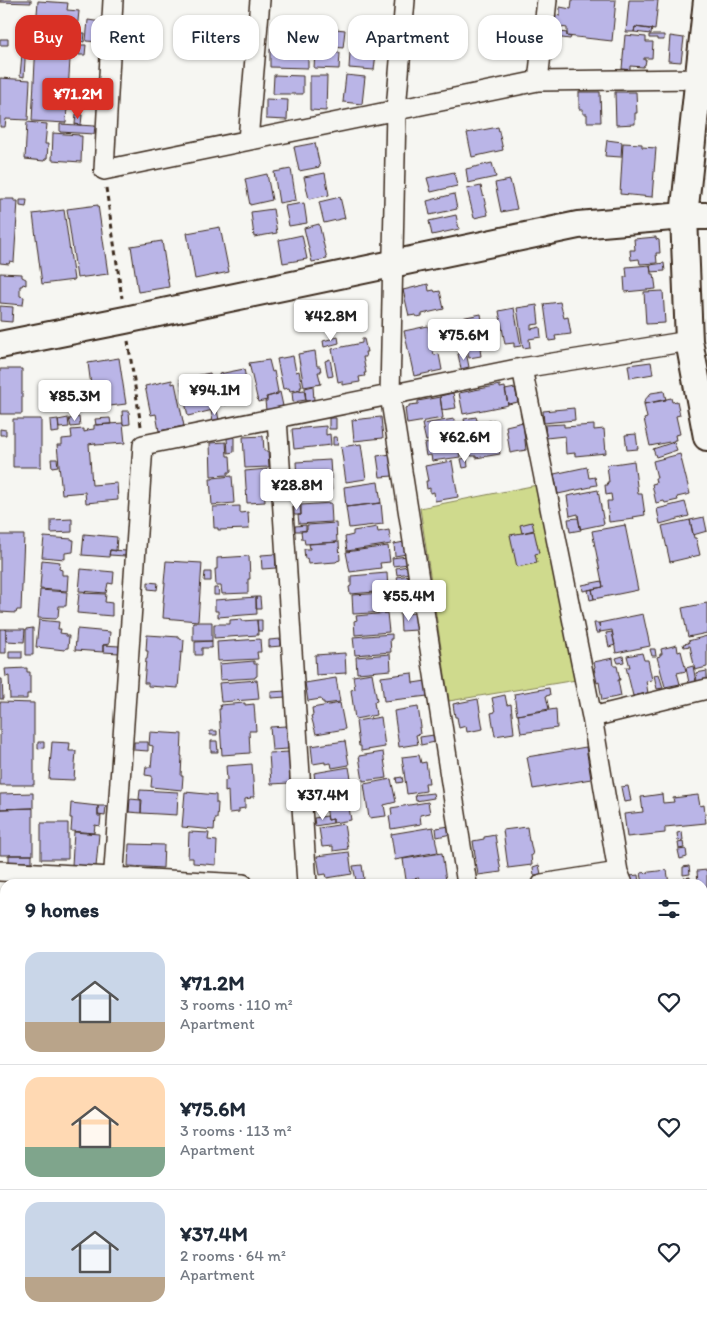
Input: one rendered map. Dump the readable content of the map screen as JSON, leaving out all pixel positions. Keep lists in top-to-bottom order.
{
  "page": {
    "chip": [
      "Buy",
      "Rent",
      "Filters",
      "New",
      "Apartment",
      "House"
    ],
    "price": [
      "¥71.2M",
      "¥42.8M",
      "¥75.6M",
      "¥94.1M",
      "¥85.3M",
      "¥62.6M",
      "¥28.8M",
      "¥55.4M",
      "¥37.4M"
    ],
    "heading": "9 homes",
    "list": [
      {
        "name": "¥71.2M",
        "note": "3 rooms · 110 m² · Apartment"
      },
      {
        "name": "¥75.6M",
        "note": "3 rooms · 113 m² · Apartment"
      },
      {
        "name": "¥37.4M",
        "note": "2 rooms · 64 m² · Apartment"
      }
    ]
  }
}
